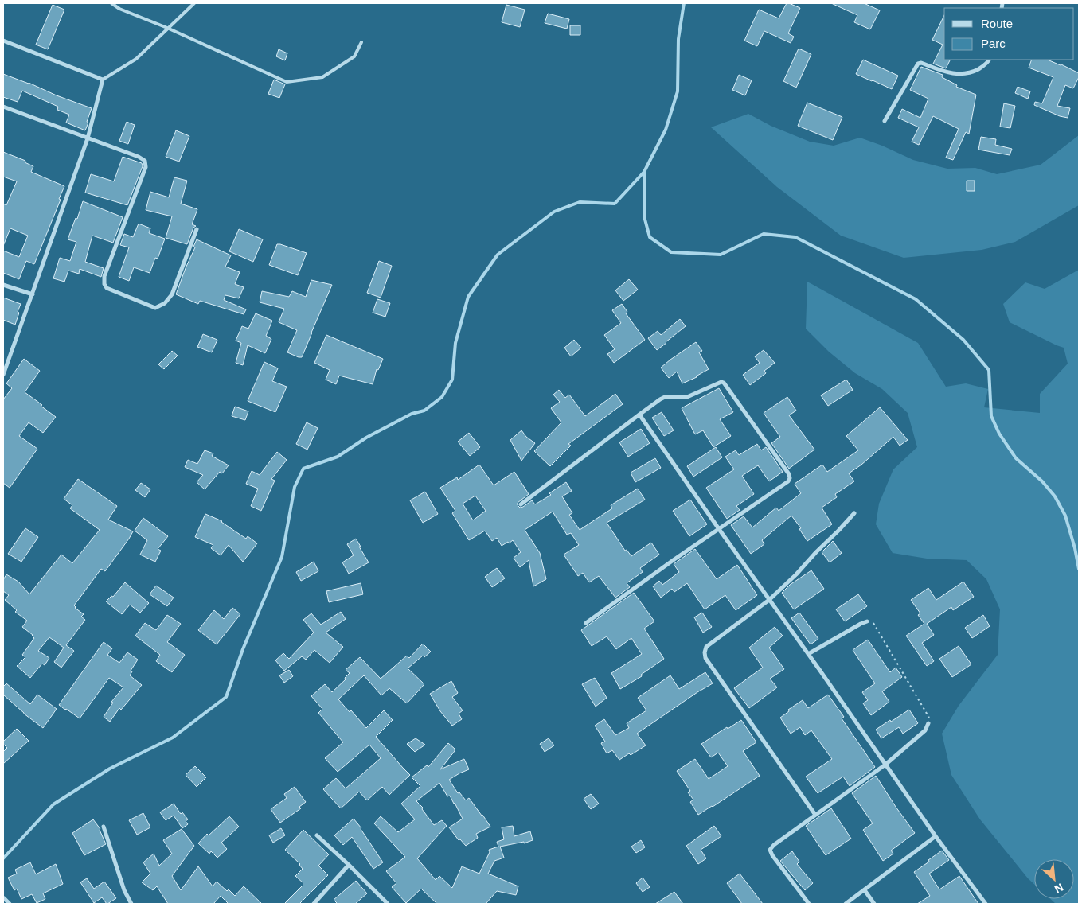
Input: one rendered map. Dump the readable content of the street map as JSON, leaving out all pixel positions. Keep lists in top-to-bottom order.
{
  "legend": ["Route", "Parc"],
  "north": "bottom right"
}
